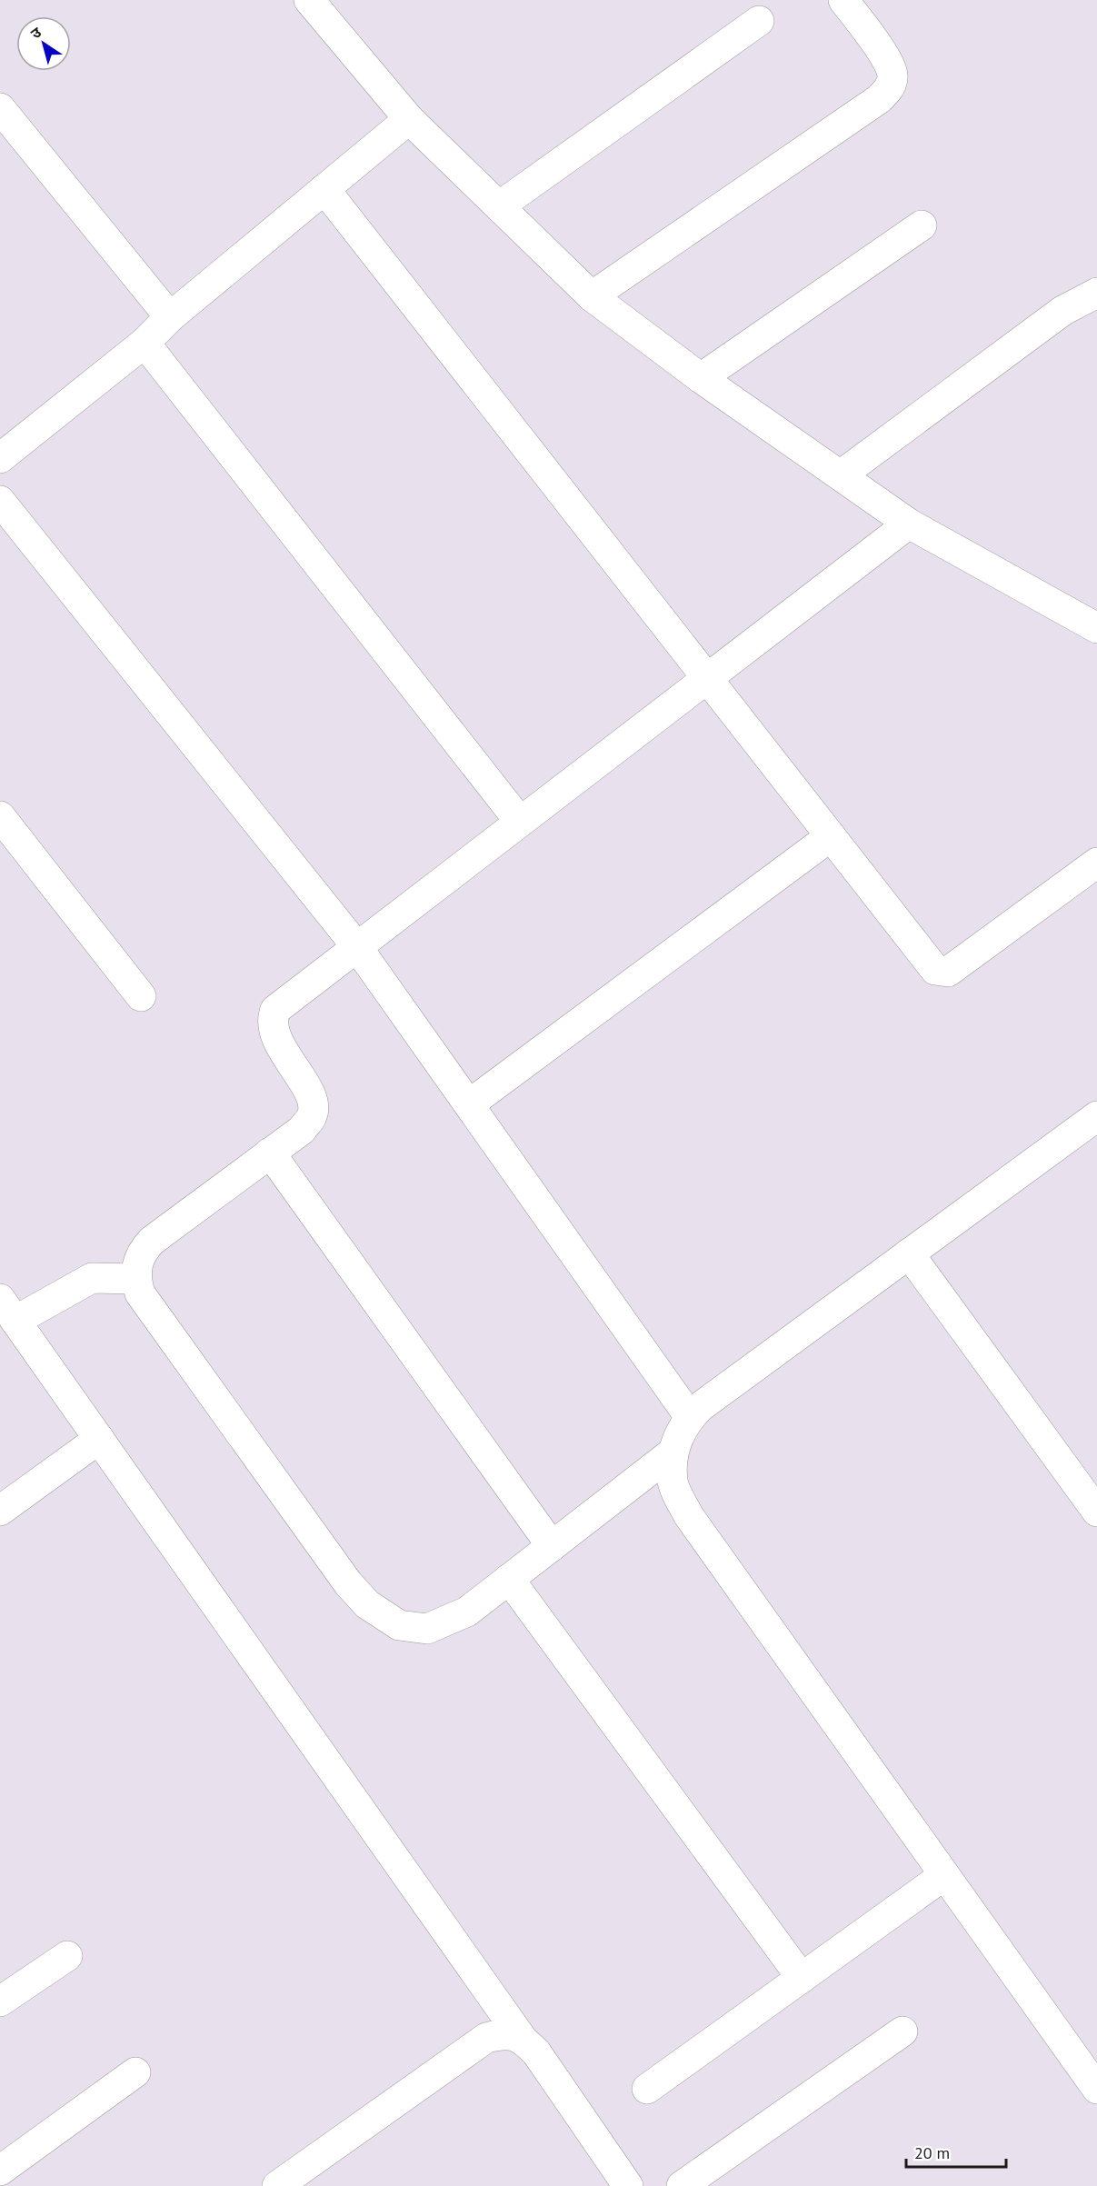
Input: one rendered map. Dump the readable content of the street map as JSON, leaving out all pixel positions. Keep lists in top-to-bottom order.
{
  "scale_bar": "20 m",
  "north": "top left"
}
